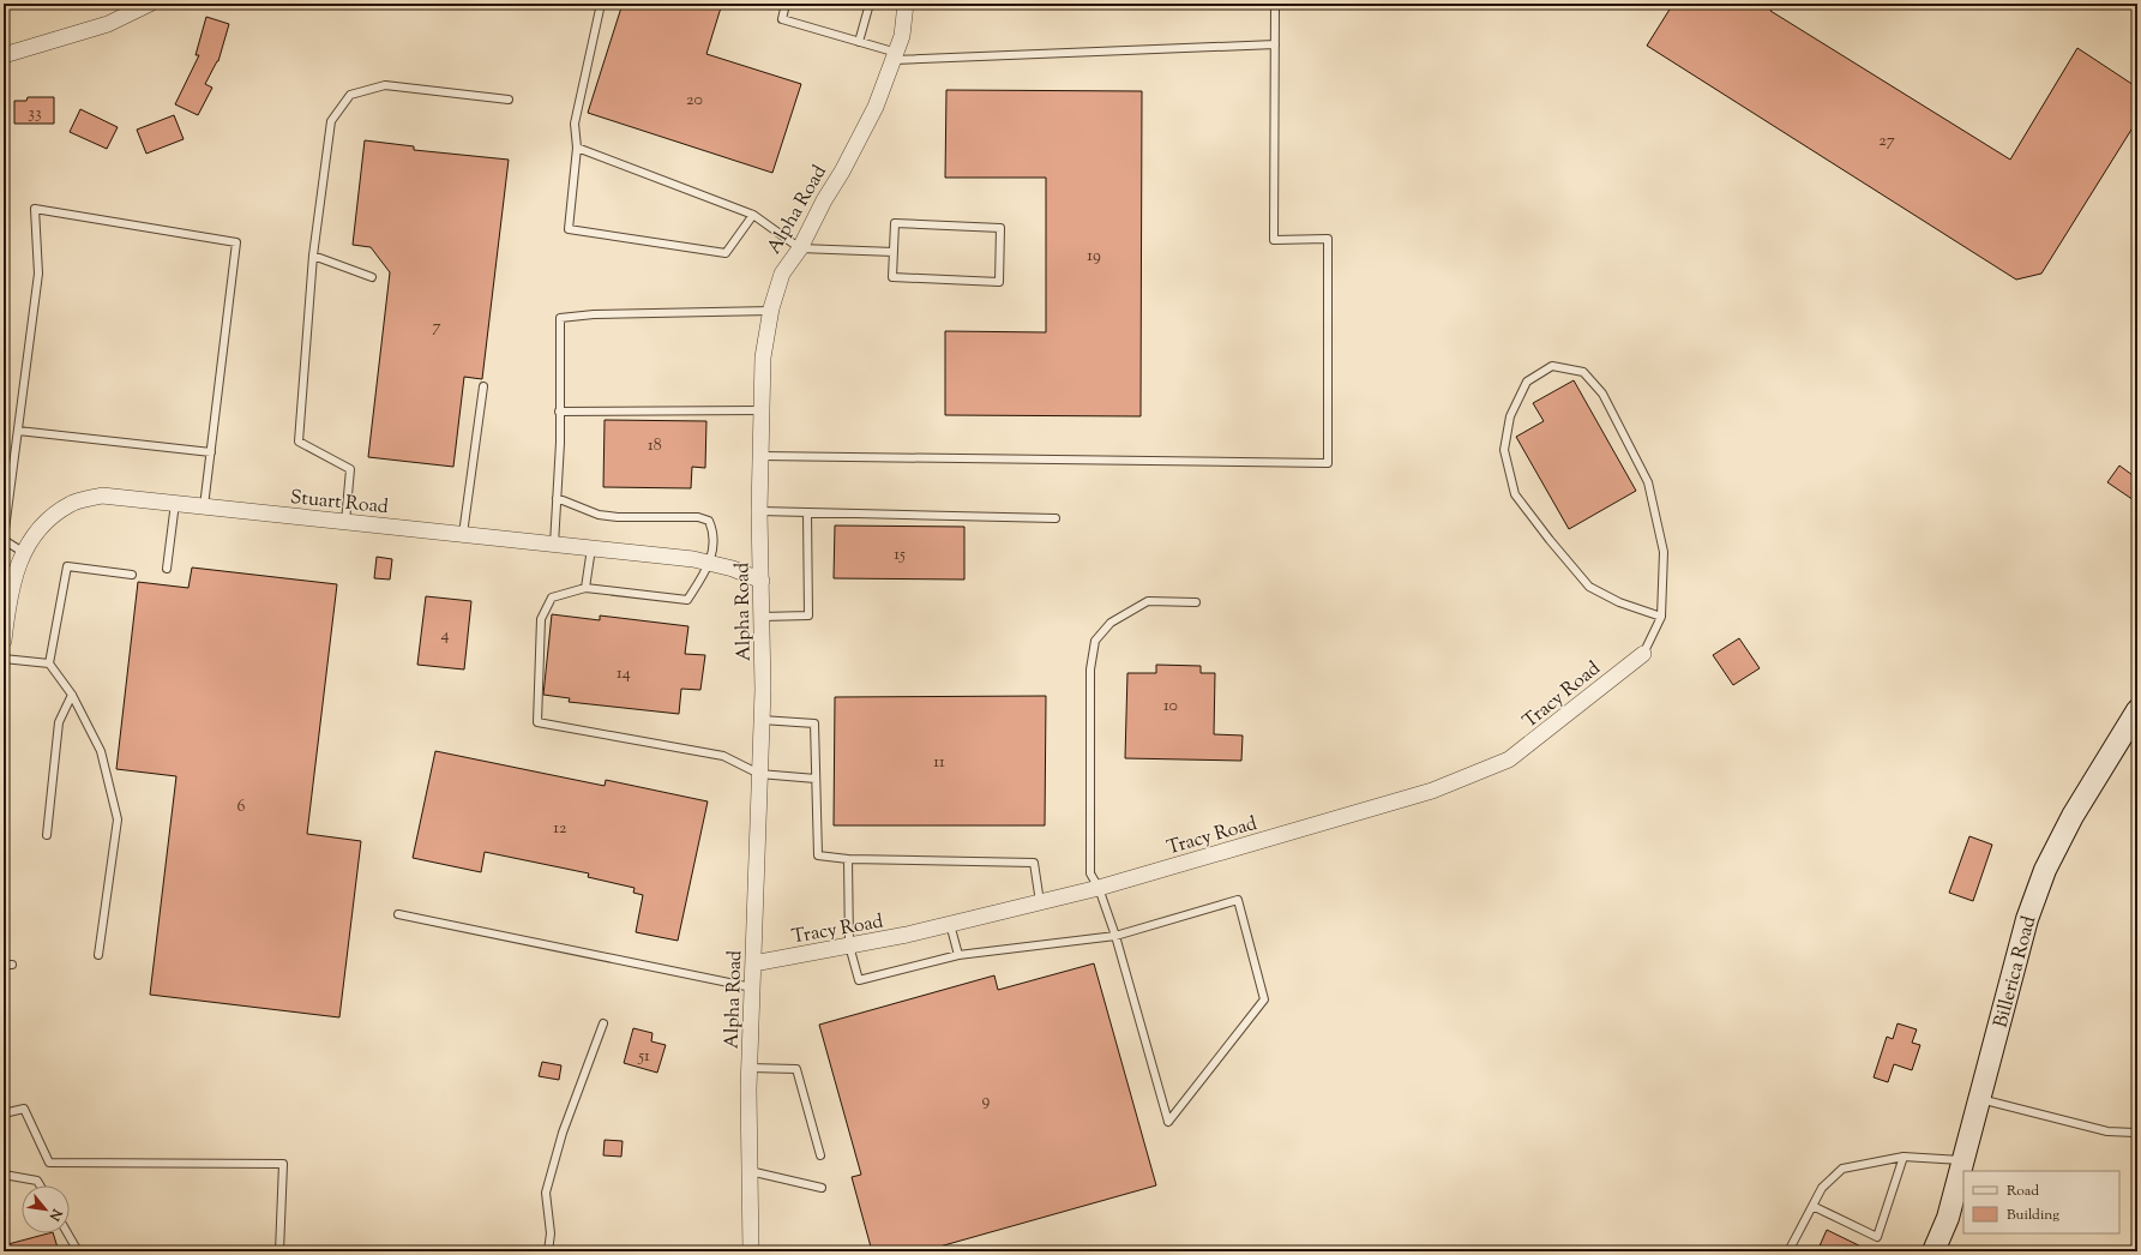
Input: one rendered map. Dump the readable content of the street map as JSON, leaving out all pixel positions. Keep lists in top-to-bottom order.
{
  "streets": {
    "main road": ["Billerica Road"],
    "street": ["Alpha Road", "Stuart Road", "Tracy Road"]
  },
  "crossings": [
    ["Alpha Road", "Stuart Road"],
    ["Alpha Road", "Tracy Road"]
  ],
  "house_numbers": [
    "20",
    "33",
    "27",
    "19",
    "7",
    "18",
    "15",
    "4",
    "14",
    "10",
    "11",
    "6",
    "12",
    "51",
    "9"
  ],
  "legend": ["Road", "Building"],
  "north": "bottom right"
}
